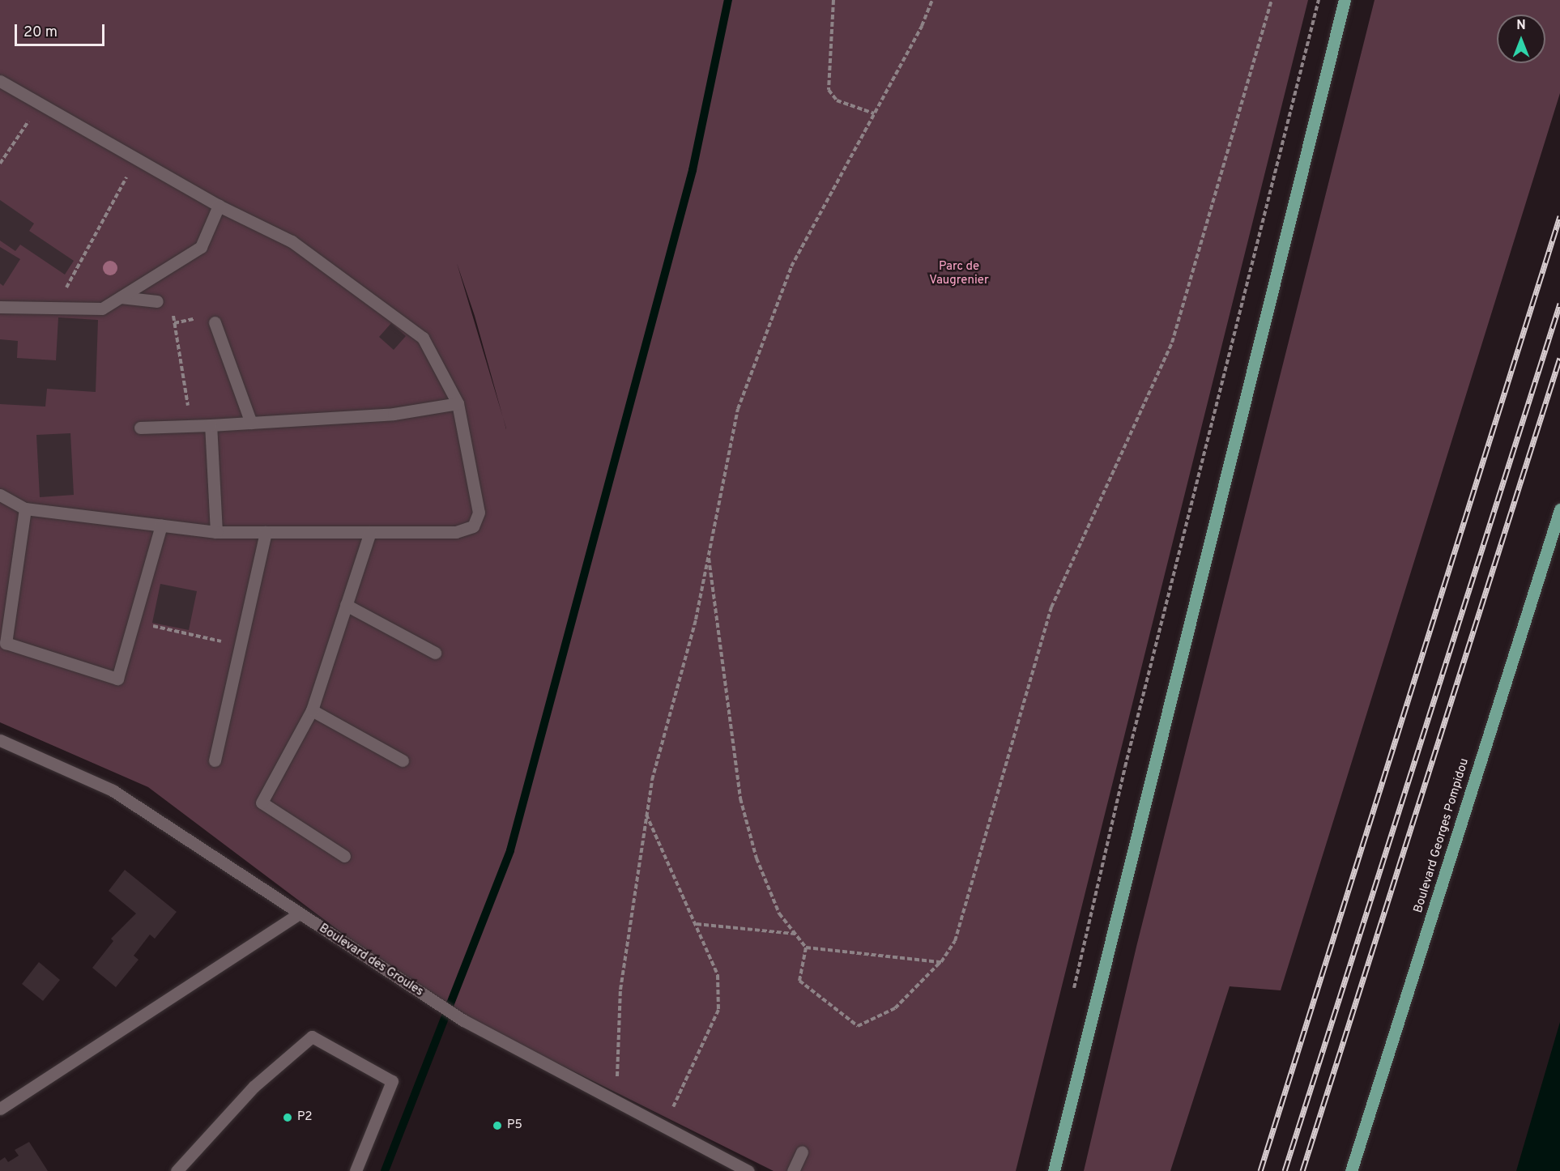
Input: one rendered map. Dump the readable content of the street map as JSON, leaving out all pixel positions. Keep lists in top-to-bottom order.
{
  "streets": {
    "main road": ["Boulevard Georges Pompidou"],
    "street": ["Boulevard des Groules"]
  },
  "parks": ["Parc de Vaugrenier"],
  "places": ["P2", "P5"],
  "scale_bar": "20 m",
  "north": "top"
}
